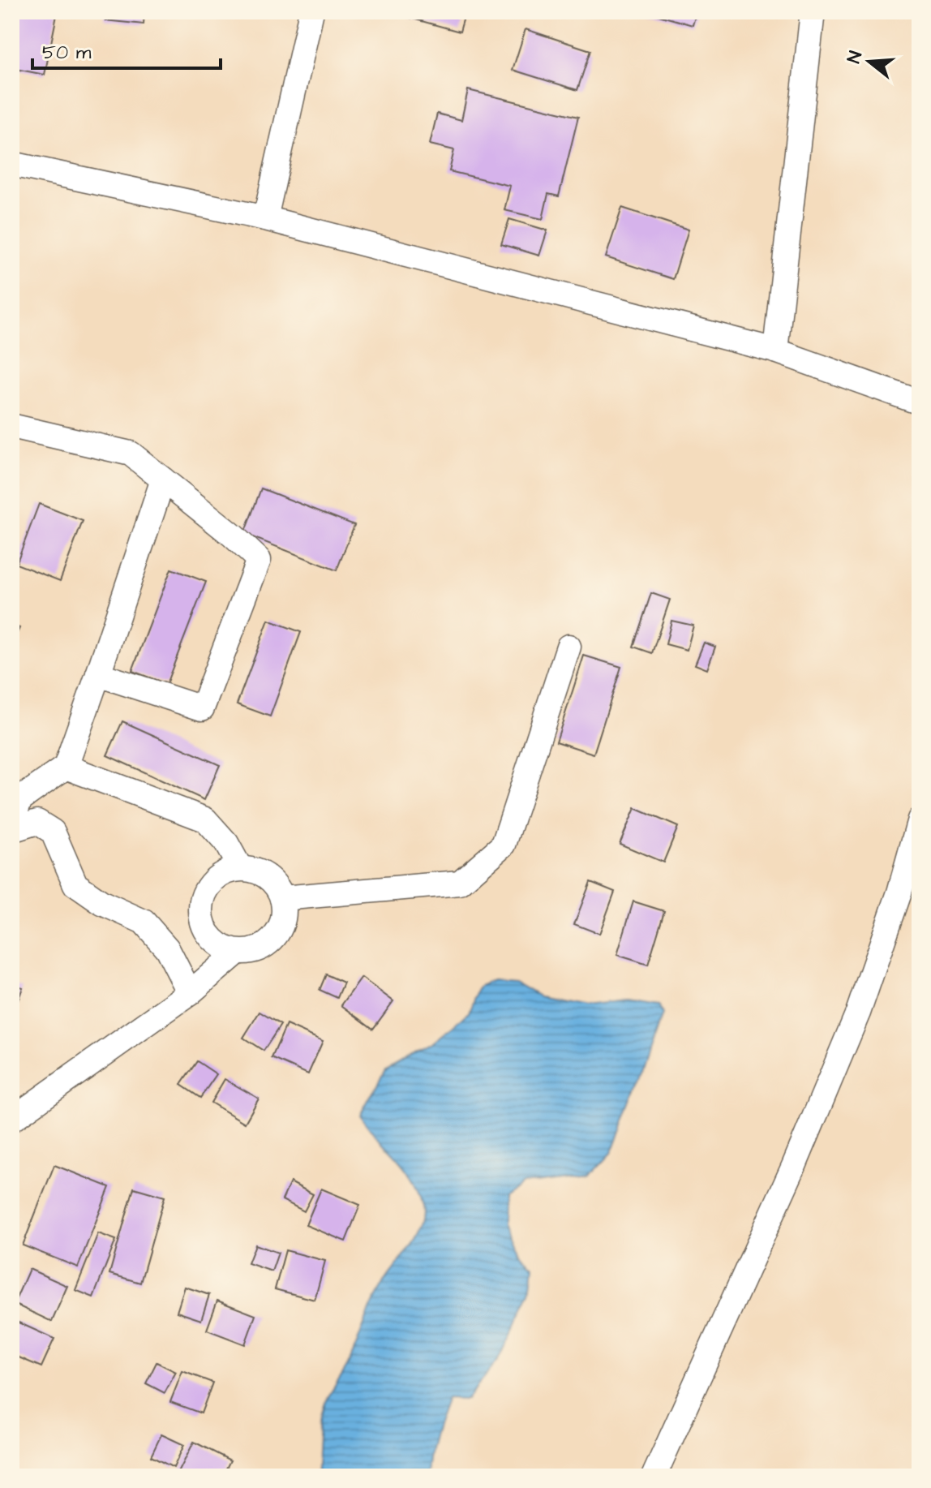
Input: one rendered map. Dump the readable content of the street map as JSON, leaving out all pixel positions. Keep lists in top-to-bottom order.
{
  "scale_bar": "50 m",
  "north": "left"
}
